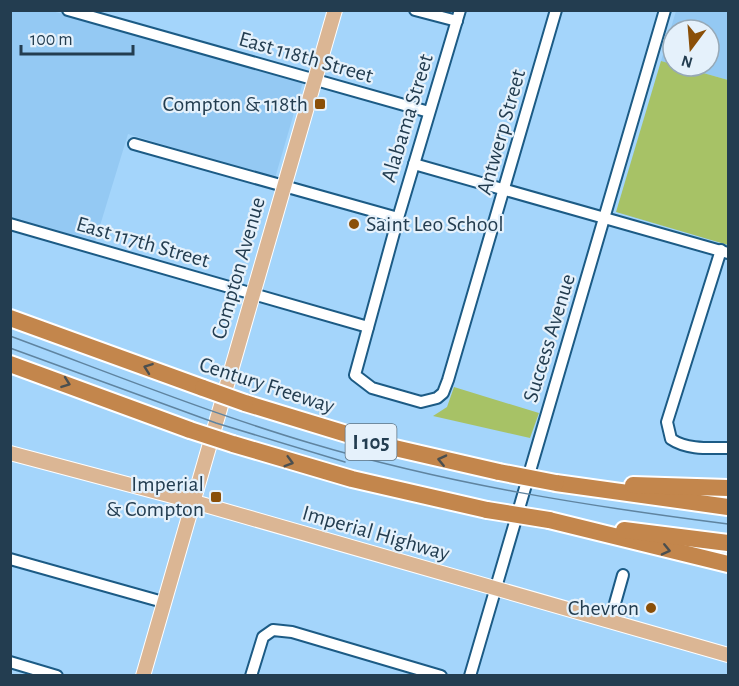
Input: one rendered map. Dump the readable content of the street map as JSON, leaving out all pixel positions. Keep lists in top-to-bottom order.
{
  "streets": {
    "highway": ["Century Freeway", "I 105"],
    "main road": ["Compton Avenue", "Imperial Highway"],
    "street": [
      "East 118th Street",
      "Alabama Street",
      "Antwerp Street",
      "East 117th Street",
      "Success Avenue"
    ]
  },
  "crossings": [
    ["East 118th Street", "Alabama Street"],
    ["East 118th Street", "Compton Avenue"],
    ["Alabama Street", "Antwerp Street"],
    ["Alabama Street", "East 117th Street"],
    ["East 117th Street", "Compton Avenue"],
    ["Compton Avenue", "Imperial Highway"],
    ["Success Avenue", "Imperial Highway"]
  ],
  "places": {
    "transit": ["Compton & 118th", "Imperial & Compton"],
    "other": ["Saint Leo School", "Chevron"]
  },
  "scale_bar": "100 m",
  "north": "bottom"
}
